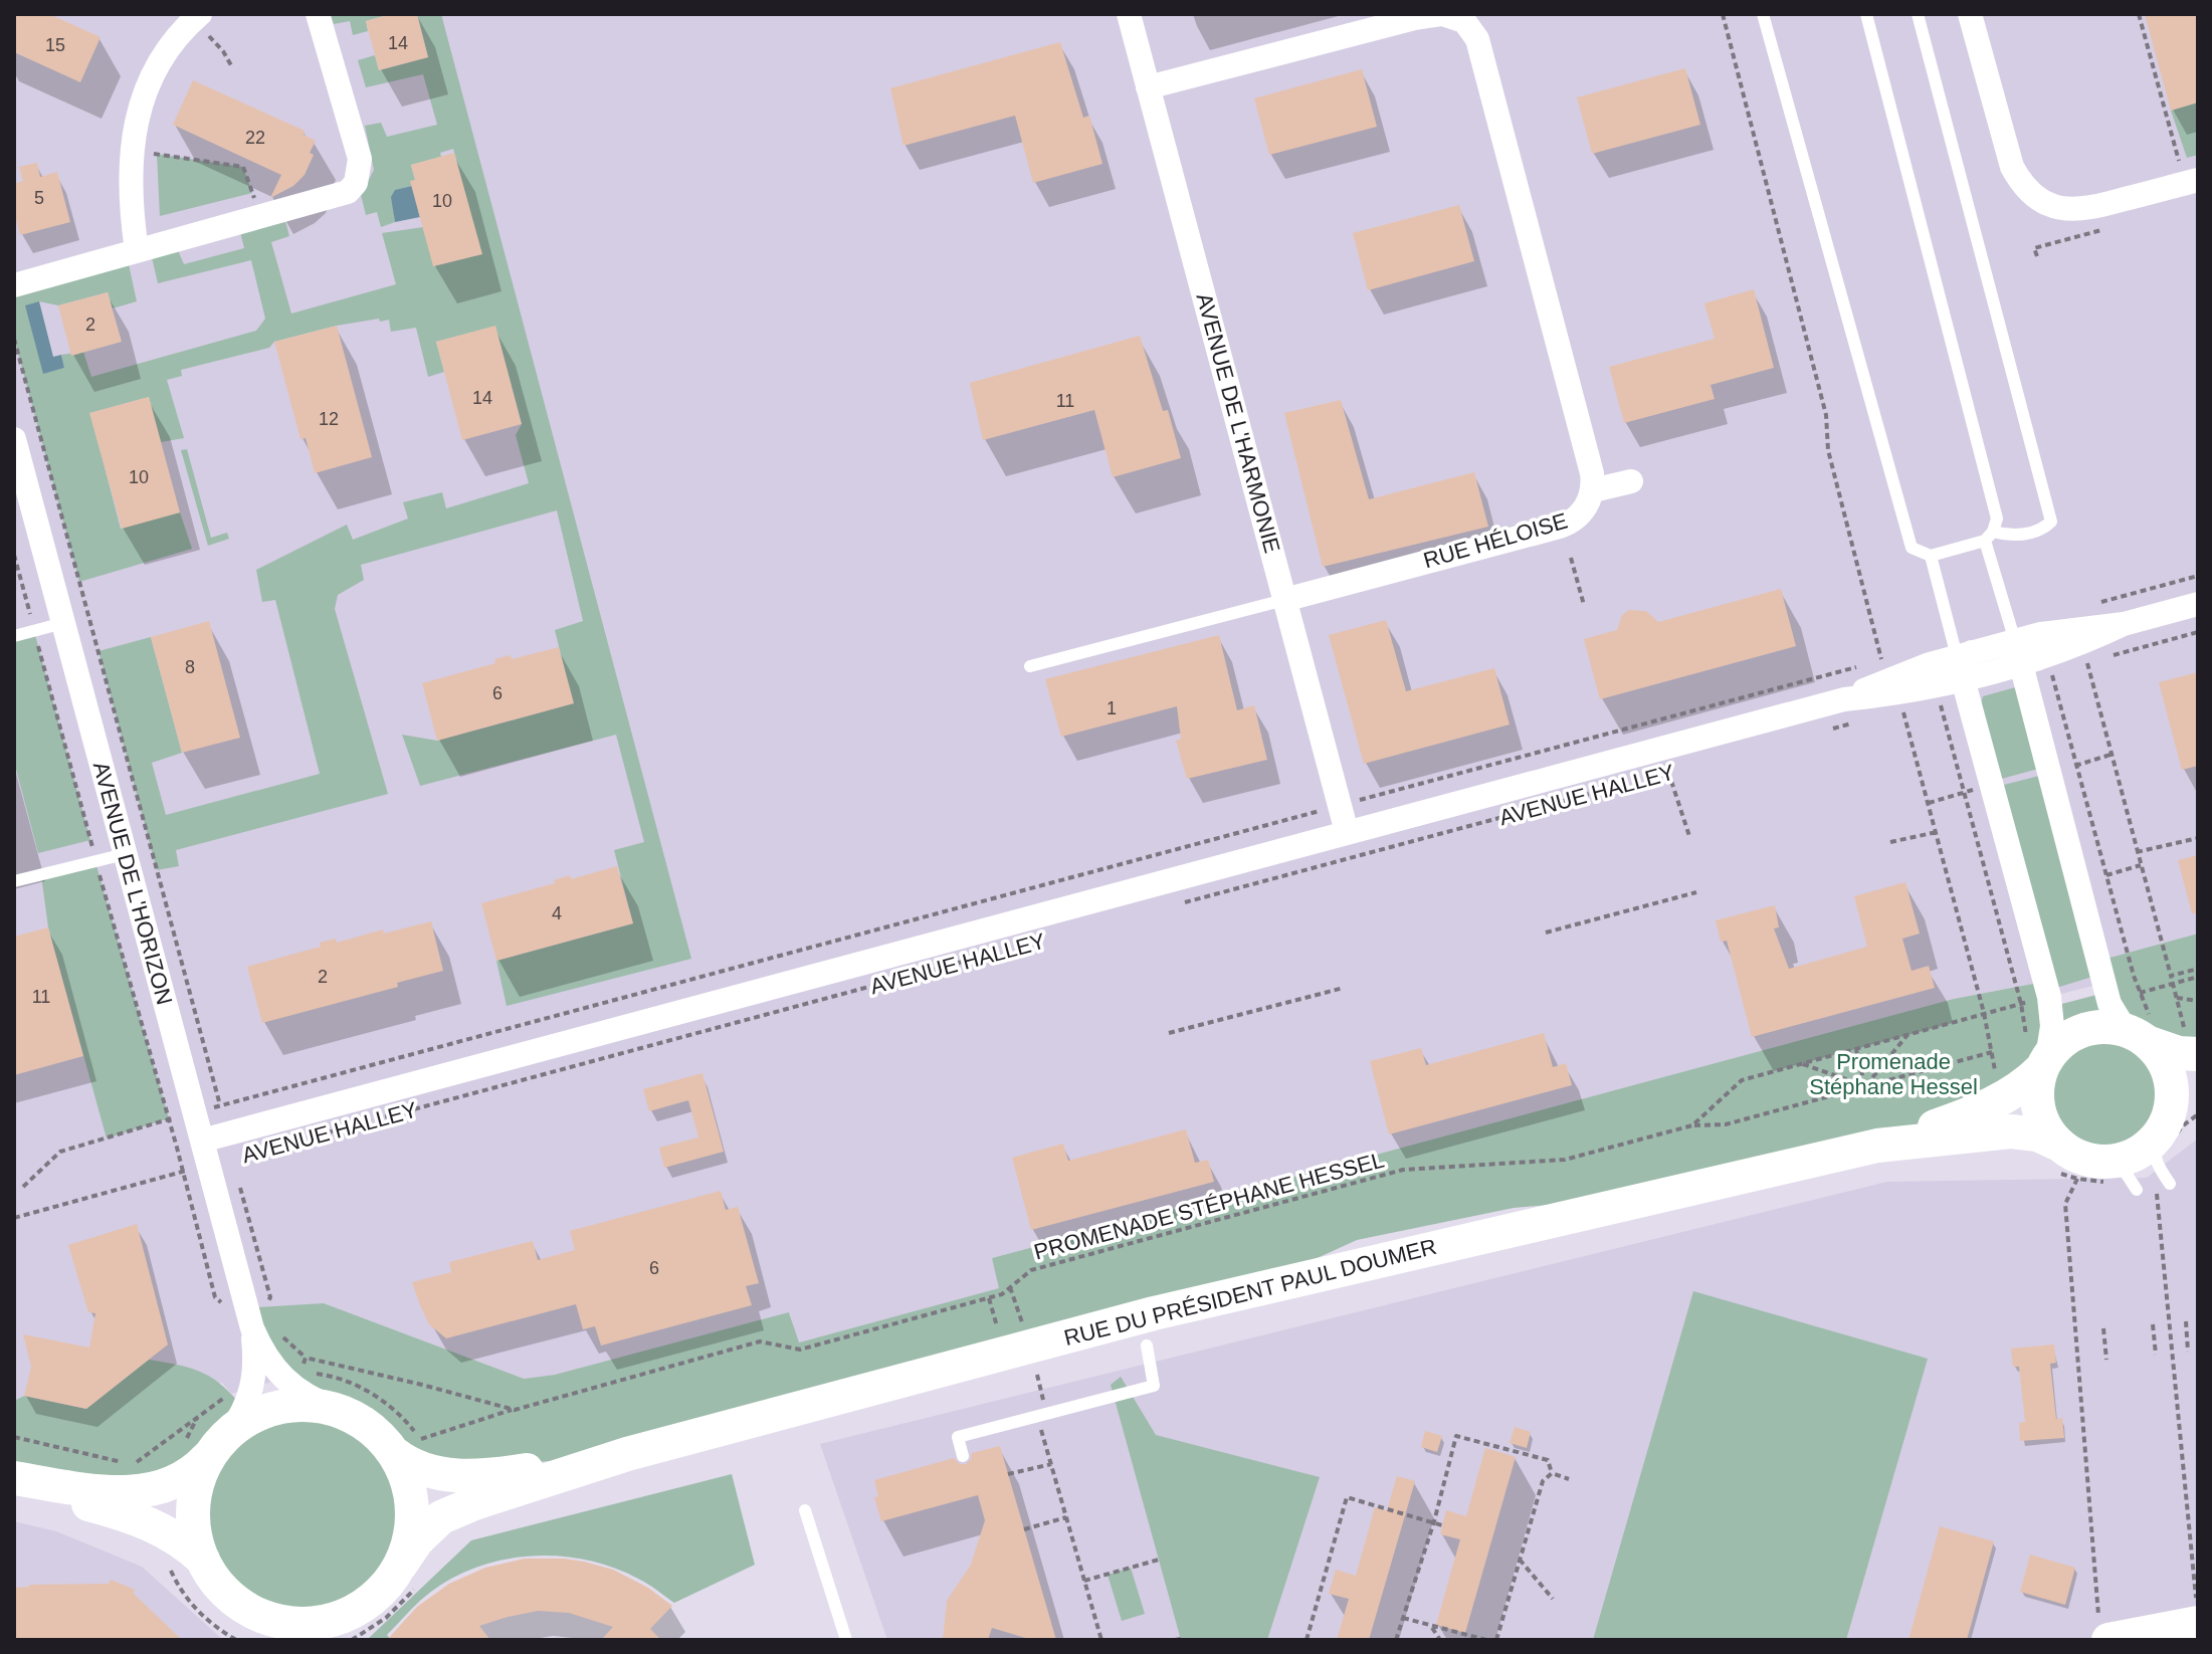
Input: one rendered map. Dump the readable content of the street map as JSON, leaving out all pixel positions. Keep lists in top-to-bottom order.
{
  "streets": {
    "main road": ["RUE DU PRÉSIDENT PAUL DOUMER"],
    "street": [
      "AVENUE DE L'HARMONIE",
      "RUE HÉLOISE",
      "AVENUE HALLEY",
      "AVENUE DE L'HORIZON"
    ],
    "path": ["PROMENADE STÉPHANE HESSEL"]
  },
  "crossings": [
    ["AVENUE DE L'HARMONIE", "RUE HÉLOISE"],
    ["AVENUE DE L'HARMONIE", "AVENUE HALLEY"],
    ["AVENUE DE L'HARMONIE", "AVENUE DE L'HORIZON"],
    ["AVENUE HALLEY", "AVENUE DE L'HORIZON"],
    ["AVENUE DE L'HORIZON", "PROMENADE STÉPHANE HESSEL"],
    ["AVENUE DE L'HORIZON", "RUE DU PRÉSIDENT PAUL DOUMER"],
    ["PROMENADE STÉPHANE HESSEL", "RUE DU PRÉSIDENT PAUL DOUMER"]
  ],
  "parks": ["Promenade Stéphane Hessel"],
  "house_numbers": [
    "14",
    "15",
    "22",
    "5",
    "10",
    "2",
    "14",
    "11",
    "12",
    "10",
    "8",
    "6",
    "1",
    "4",
    "2",
    "11",
    "6"
  ]
}
